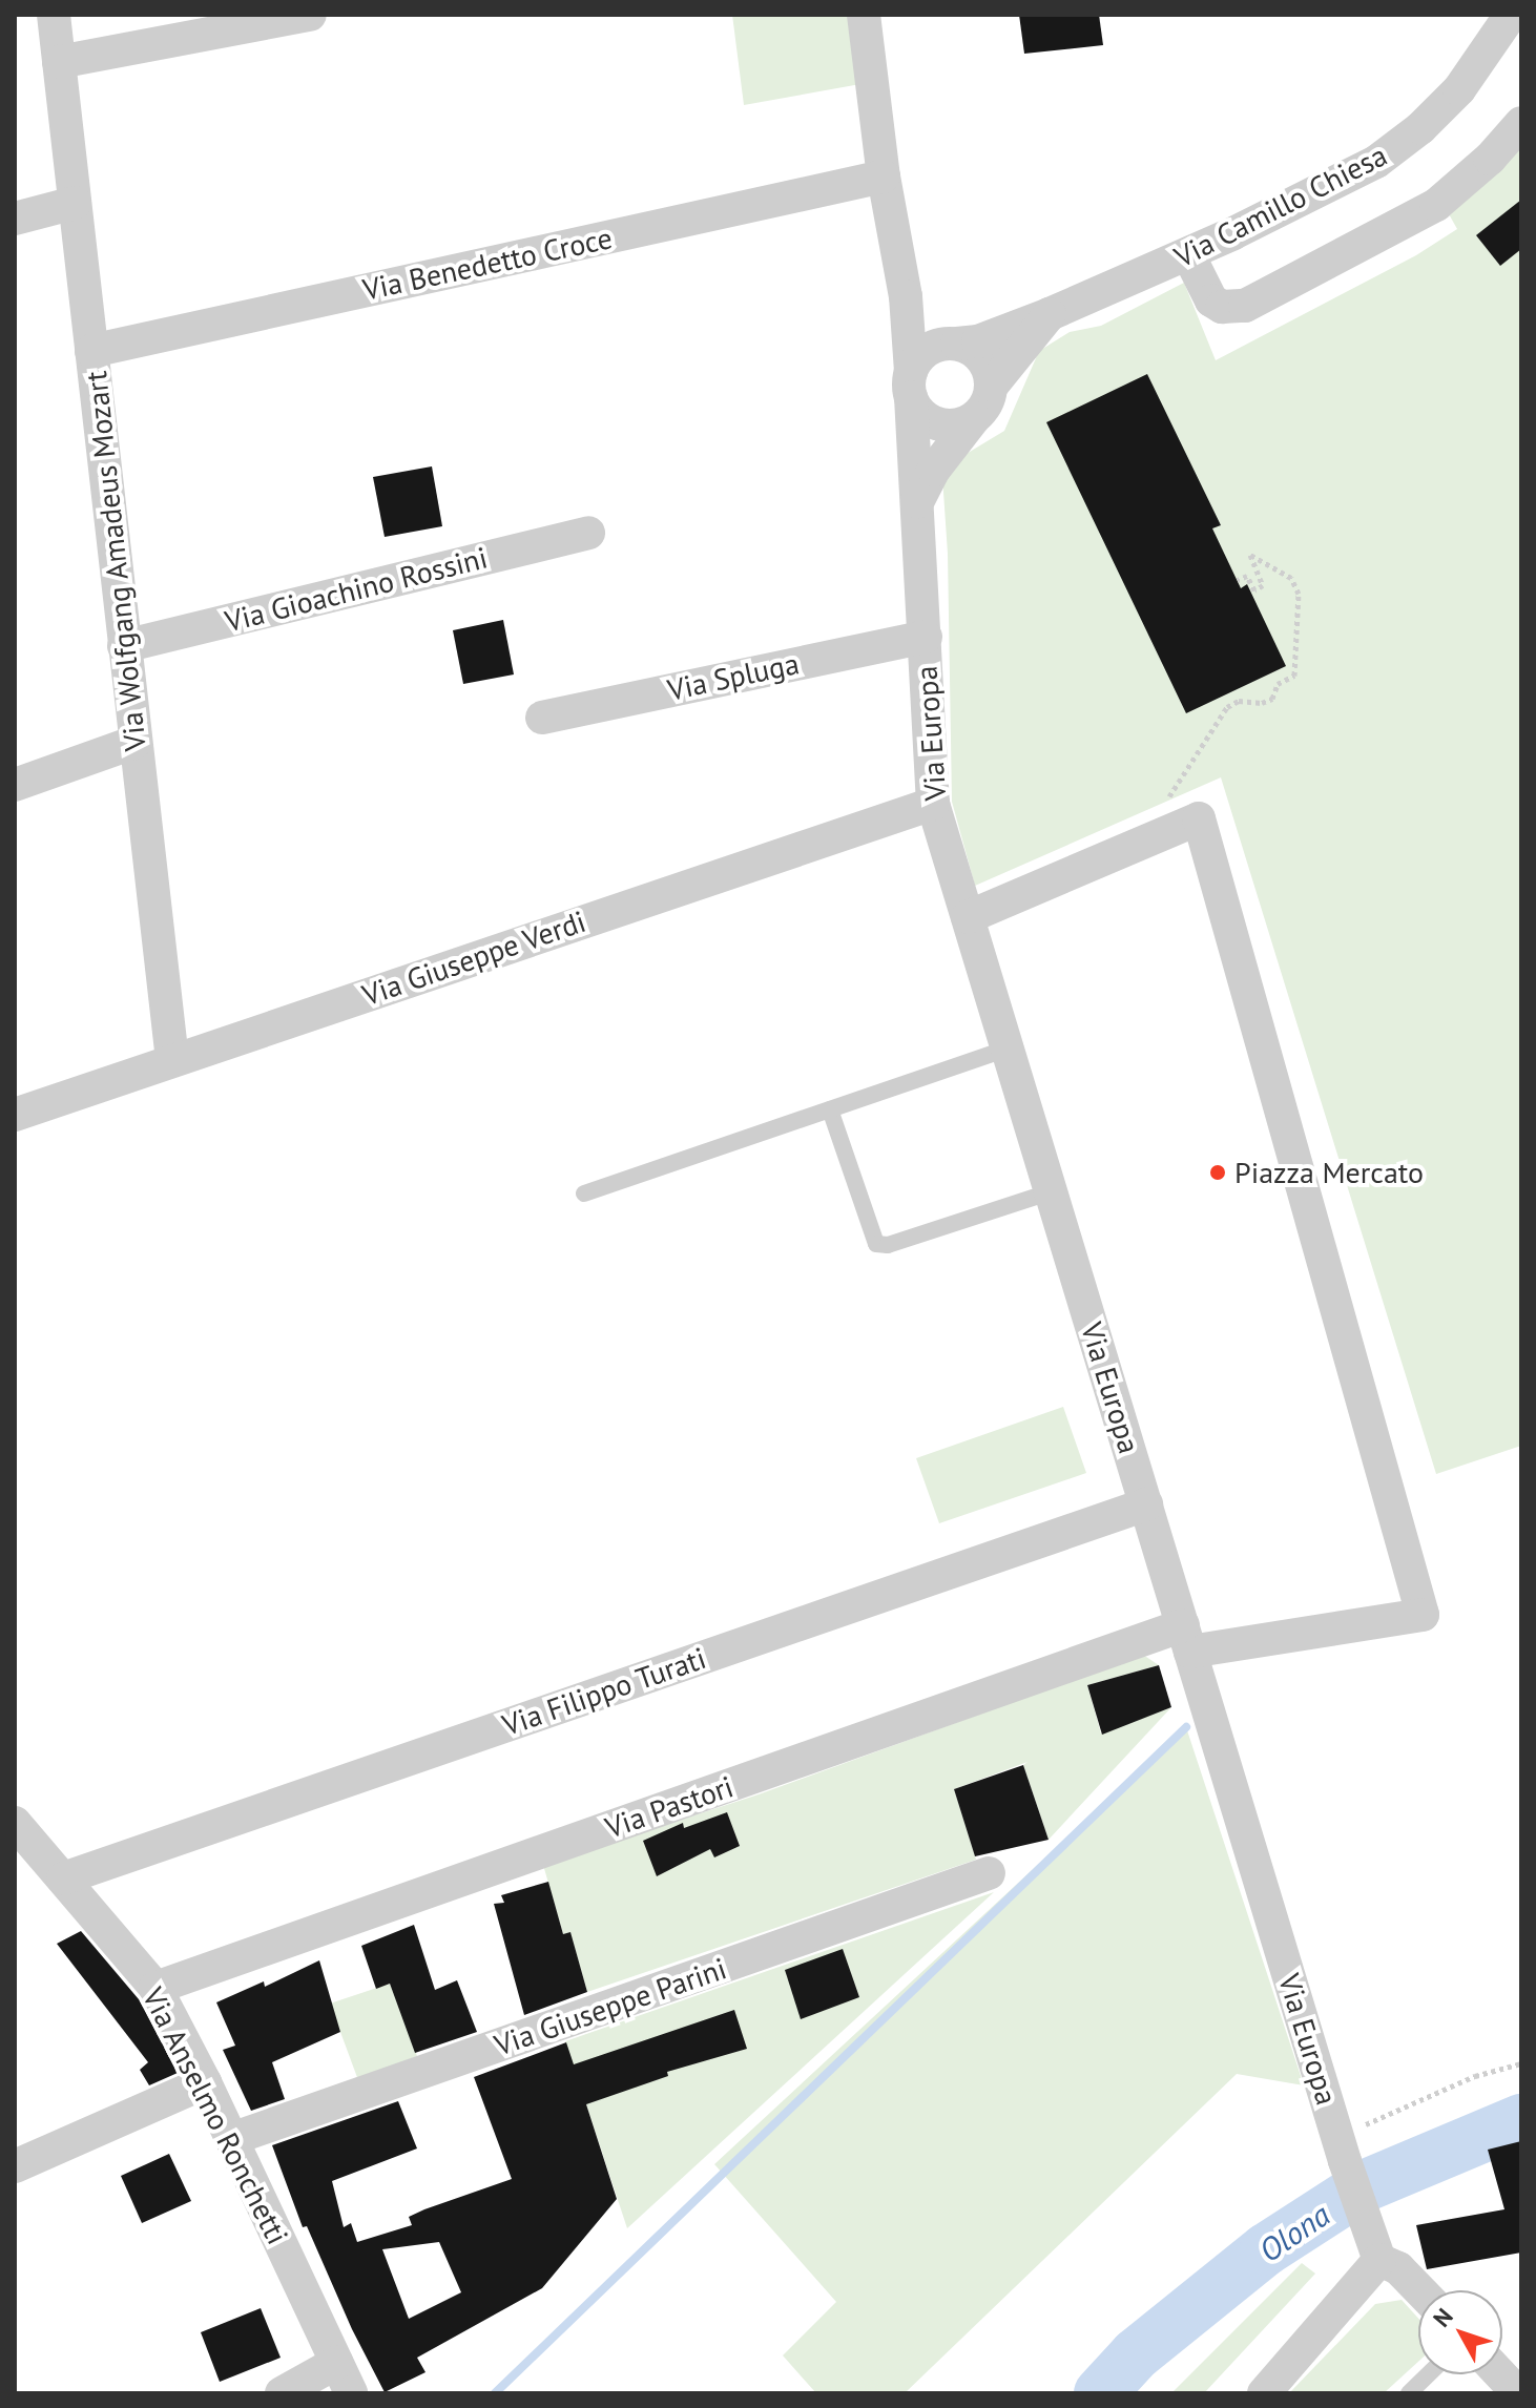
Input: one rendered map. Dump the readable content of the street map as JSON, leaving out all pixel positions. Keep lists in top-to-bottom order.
{
  "streets": {
    "street": [
      "Via Camillo Chiesa",
      "Via Benedetto Croce",
      "Via Wolfgang Amadeus Mozart",
      "Via Gioachino Rossini",
      "Via Spluga",
      "Via Europa",
      "Via Giuseppe Verdi",
      "Via Filippo Turati",
      "Via Pastori",
      "Via Giuseppe Parini",
      "Via Anselmo Ronchetti"
    ]
  },
  "crossings": [
    ["Via Camillo Chiesa", "Via Europa"],
    ["Via Benedetto Croce", "Via Wolfgang Amadeus Mozart"],
    ["Via Benedetto Croce", "Via Europa"],
    ["Via Wolfgang Amadeus Mozart", "Via Gioachino Rossini"],
    ["Via Wolfgang Amadeus Mozart", "Via Giuseppe Verdi"],
    ["Via Spluga", "Via Europa"],
    ["Via Europa", "Via Giuseppe Verdi"],
    ["Via Europa", "Via Filippo Turati"],
    ["Via Europa", "Via Pastori"],
    ["Via Filippo Turati", "Via Anselmo Ronchetti"],
    ["Via Pastori", "Via Anselmo Ronchetti"],
    ["Via Giuseppe Parini", "Via Anselmo Ronchetti"]
  ],
  "water": ["Olona"],
  "places": ["Piazza Mercato"],
  "north": "top left"
}
